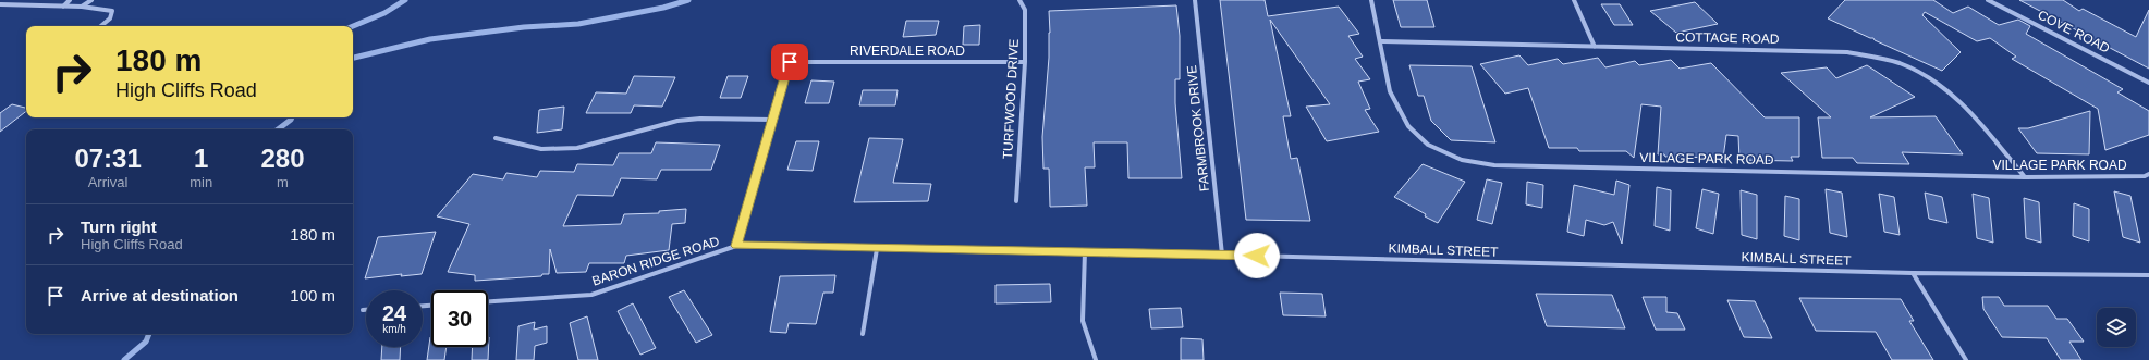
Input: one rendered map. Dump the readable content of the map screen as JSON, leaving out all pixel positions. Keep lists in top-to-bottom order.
{
  "streets": {
    "street": [
      "COVE ROAD",
      "COTTAGE ROAD",
      "RIVERDALE ROAD",
      "TURFWOOD DRIVE",
      "FARMBROOK DRIVE",
      "VILLAGE PARK ROAD",
      "KIMBALL STREET",
      "BARON RIDGE ROAD"
    ]
  },
  "crossings": [
    ["COTTAGE ROAD", "VILLAGE PARK ROAD"],
    ["RIVERDALE ROAD", "TURFWOOD DRIVE"],
    ["FARMBROOK DRIVE", "KIMBALL STREET"],
    ["KIMBALL STREET", "BARON RIDGE ROAD"]
  ],
  "page": {
    "turn": ["180 m", "High Cliffs Road"],
    "eta": [
      "07:31",
      "Arrival",
      "1",
      "min",
      "280",
      "m"
    ],
    "list": [
      {
        "name": "Turn right",
        "note": "High Cliffs Road",
        "value": "180 m"
      },
      {
        "name": "Arrive at destination",
        "value": "100 m"
      }
    ],
    "speed": "24 km/h",
    "limit": "30"
  }
}
